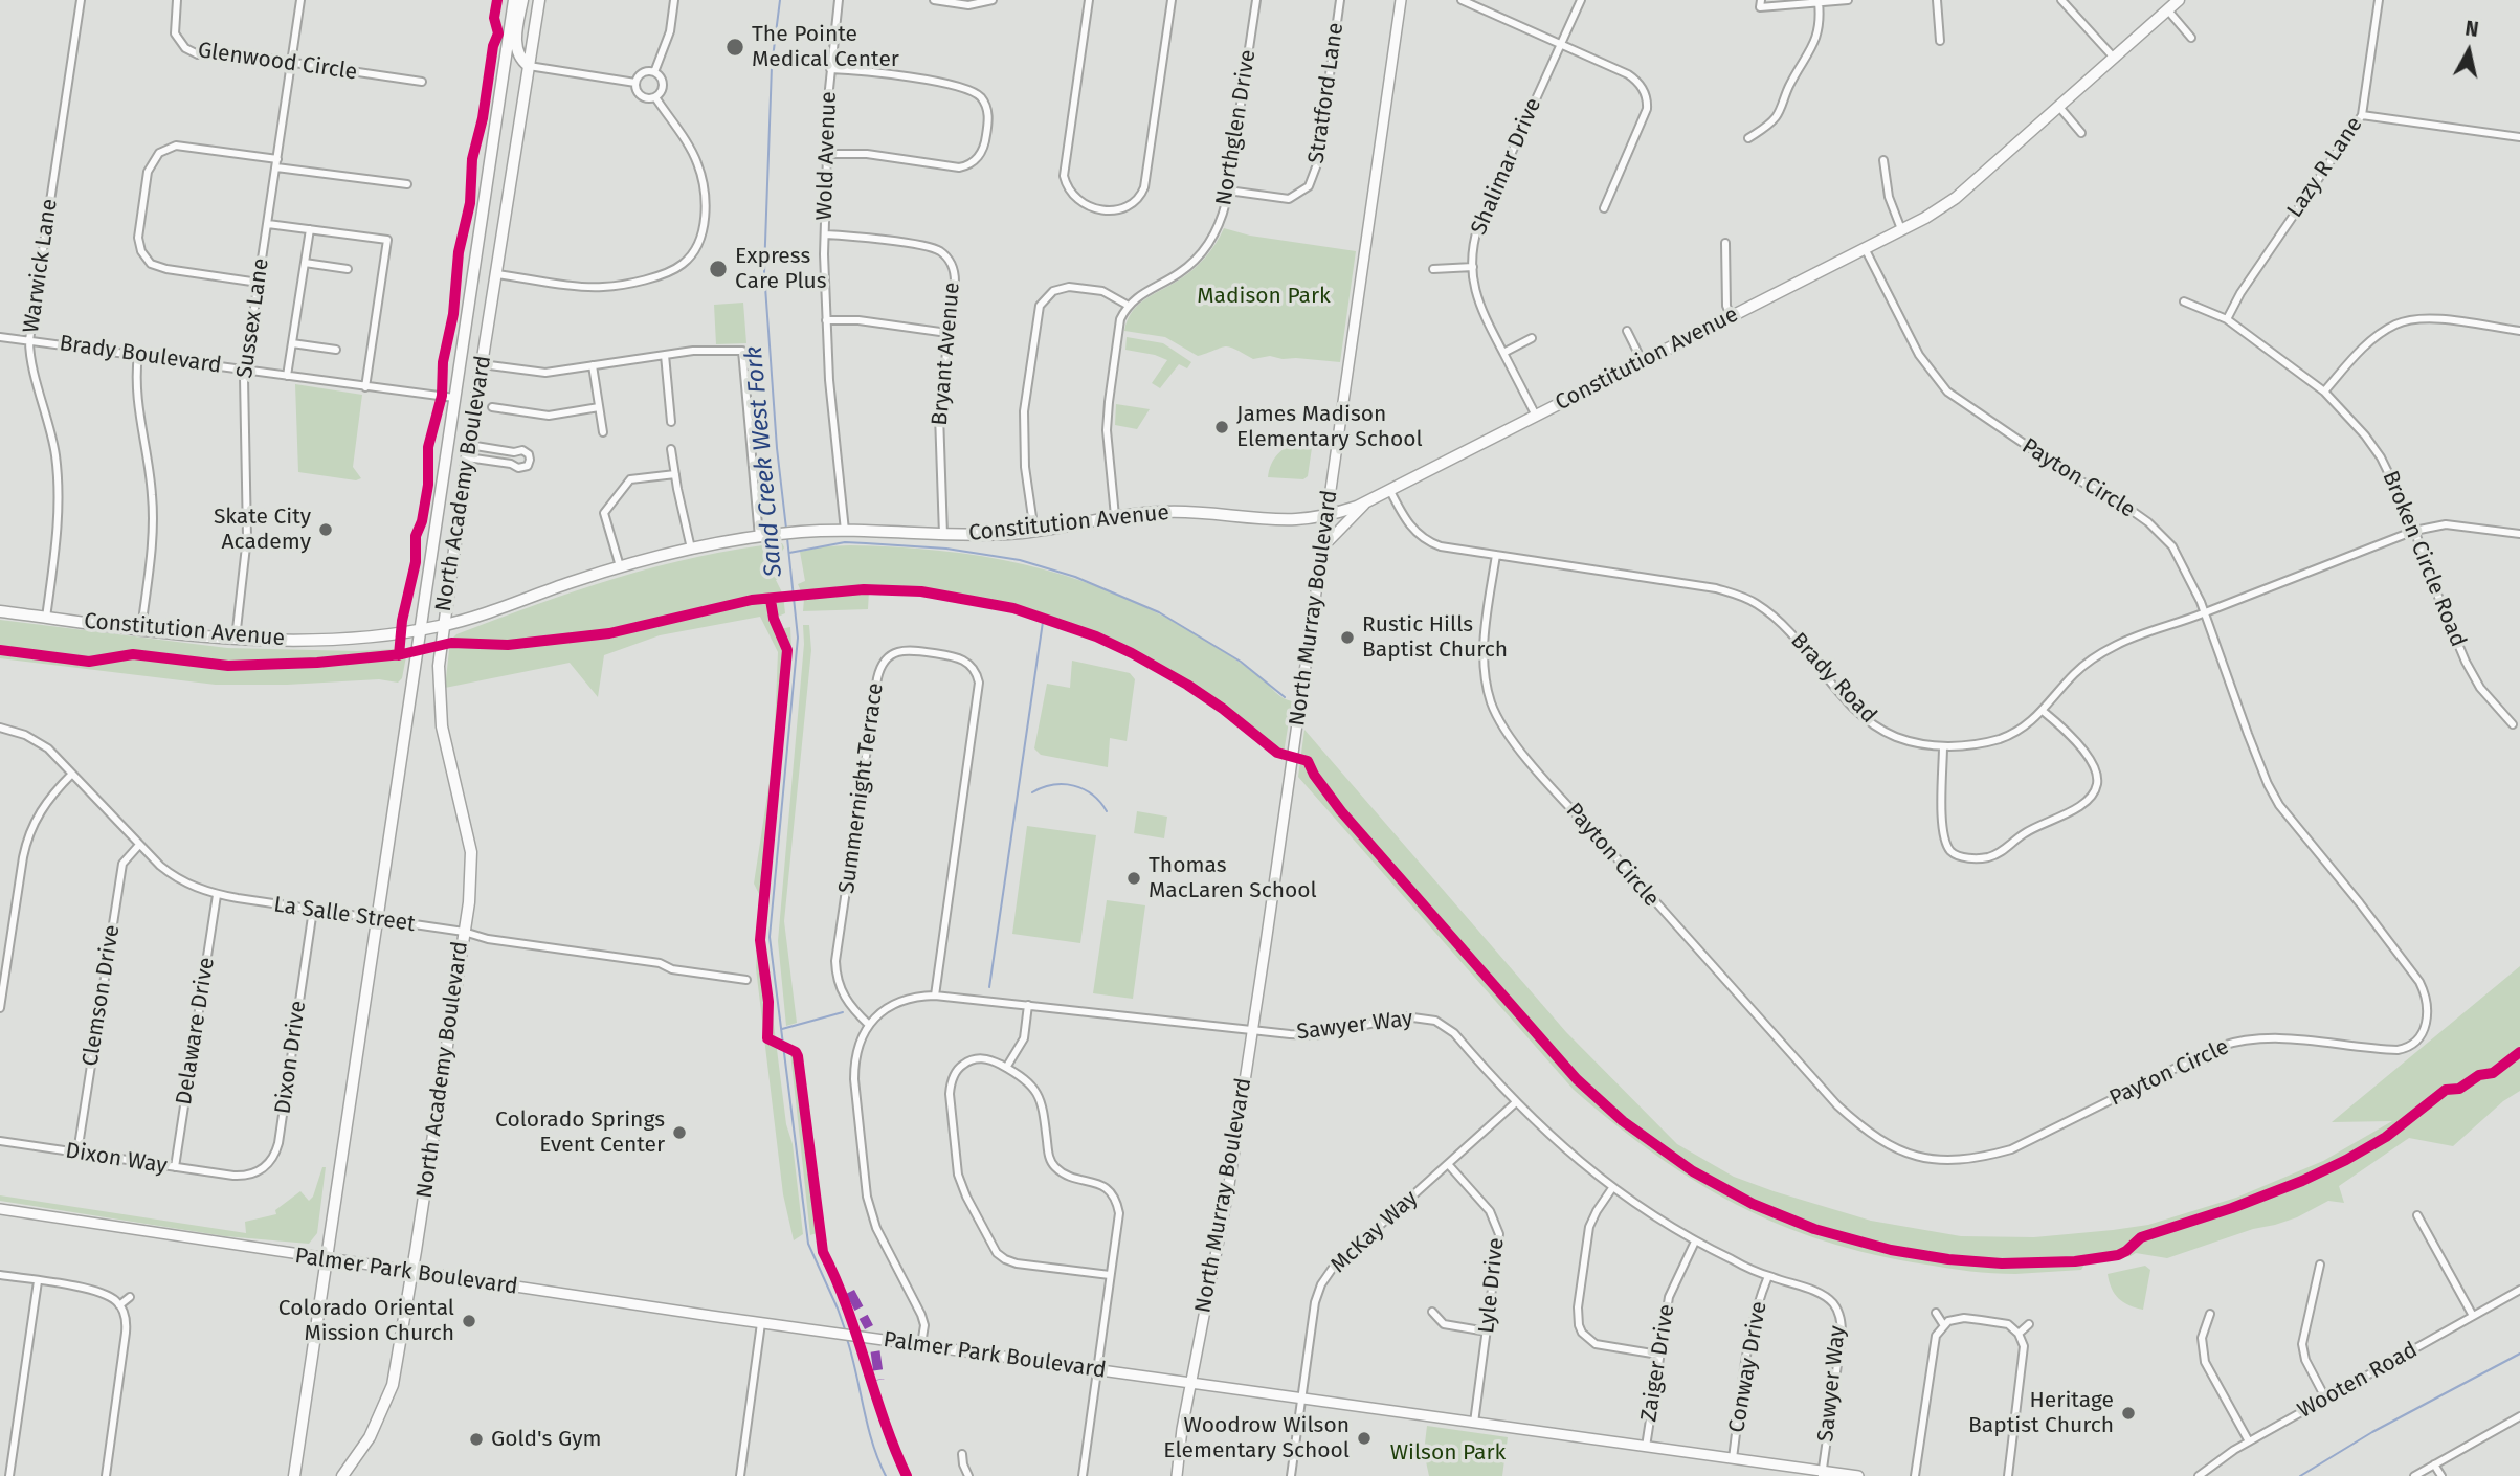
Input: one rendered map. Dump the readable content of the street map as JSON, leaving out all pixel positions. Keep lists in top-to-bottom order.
{
  "streets": {
    "main road": [
      "Constitution Avenue",
      "North Academy Boulevard",
      "North Murray Boulevard",
      "Palmer Park Boulevard"
    ],
    "street": [
      "Glenwood Circle",
      "Stratford Lane",
      "Northglen Drive",
      "Wold Avenue",
      "Shalimar Drive",
      "Lazy R Lane",
      "Warwick Lane",
      "Sussex Lane",
      "Bryant Avenue",
      "Brady Boulevard",
      "Payton Circle",
      "Broken Circle Road",
      "Brady Road",
      "Summernight Terrace",
      "La Salle Street",
      "Clemson Drive",
      "Sawyer Way",
      "Delaware Drive",
      "Dixon Drive",
      "Dixon Way",
      "McKay Way",
      "Lyle Drive",
      "Zaiger Drive",
      "Conway Drive",
      "Wooten Road"
    ]
  },
  "crossings": [
    ["Glenwood Circle", "Sussex Lane"],
    ["Stratford Lane", "Northglen Drive"],
    ["Wold Avenue", "Bryant Avenue"],
    ["Wold Avenue", "Constitution Avenue"],
    ["Shalimar Drive", "Constitution Avenue"],
    ["Lazy R Lane", "Broken Circle Road"],
    ["Warwick Lane", "Brady Boulevard"],
    ["Warwick Lane", "Constitution Avenue"],
    ["Sussex Lane", "Brady Boulevard"],
    ["Sussex Lane", "Constitution Avenue"],
    ["Bryant Avenue", "Constitution Avenue"],
    ["Brady Boulevard", "North Academy Boulevard"],
    ["Constitution Avenue", "Payton Circle"],
    ["Constitution Avenue", "North Academy Boulevard"],
    ["Constitution Avenue", "North Murray Boulevard"],
    ["Constitution Avenue", "Brady Road"],
    ["Payton Circle", "Brady Road"],
    ["North Academy Boulevard", "La Salle Street"],
    ["North Academy Boulevard", "Palmer Park Boulevard"],
    ["Broken Circle Road", "Brady Road"],
    ["North Murray Boulevard", "Sawyer Way"],
    ["North Murray Boulevard", "Palmer Park Boulevard"],
    ["Summernight Terrace", "Sawyer Way"],
    ["La Salle Street", "Clemson Drive"],
    ["La Salle Street", "Delaware Drive"],
    ["La Salle Street", "Dixon Drive"],
    ["Clemson Drive", "Dixon Way"],
    ["Sawyer Way", "McKay Way"],
    ["Sawyer Way", "Palmer Park Boulevard"],
    ["Sawyer Way", "Zaiger Drive"],
    ["Sawyer Way", "Conway Drive"],
    ["Delaware Drive", "Dixon Way"],
    ["Dixon Drive", "Dixon Way"],
    ["McKay Way", "Palmer Park Boulevard"],
    ["McKay Way", "Lyle Drive"],
    ["Palmer Park Boulevard", "Lyle Drive"],
    ["Palmer Park Boulevard", "Zaiger Drive"],
    ["Palmer Park Boulevard", "Conway Drive"]
  ],
  "water": ["Sand Creek West Fork"],
  "parks": ["Madison Park", "Wilson Park"],
  "places": [
    "The Pointe Medical Center",
    "Express Care Plus",
    "James Madison Elementary School",
    "Skate City Academy",
    "Rustic Hills Baptist Church",
    "Thomas MacLaren School",
    "Colorado Springs Event Center",
    "Colorado Oriental Mission Church",
    "Heritage Baptist Church",
    "Woodrow Wilson Elementary School",
    "Gold's Gym"
  ],
  "north": "top"
}
